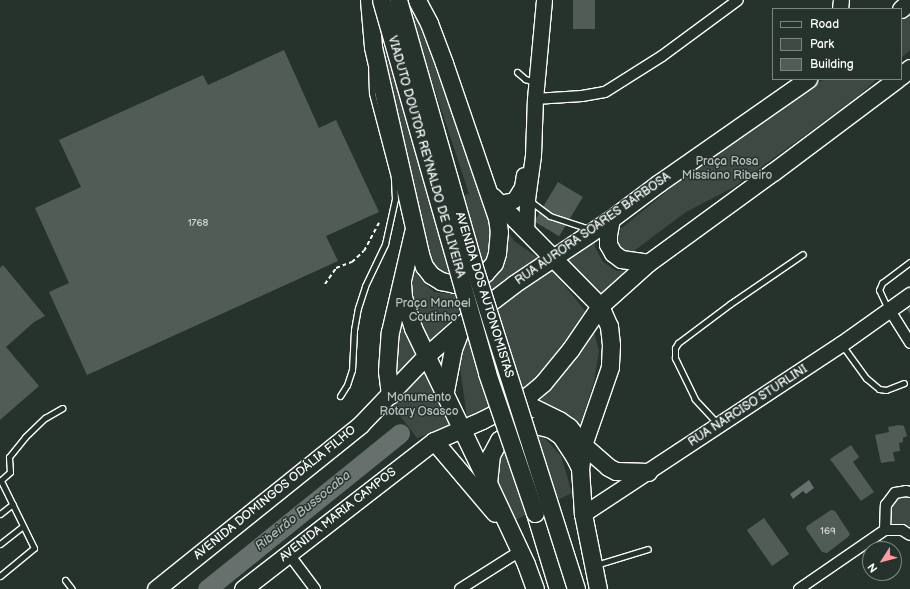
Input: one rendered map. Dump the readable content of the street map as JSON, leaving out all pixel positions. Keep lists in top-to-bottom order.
{
  "streets": {
    "main road": [
      "VIADUTO DOUTOR REYNALDO DE OLIVEIRA",
      "RUA AURORA SOARES BARBOSA",
      "AVENIDA DOS AUTONOMISTAS",
      "RUA NARCISO STURLINI",
      "AVENIDA DOMINGOS ODÁLIA FILHO",
      "AVENIDA MARIA CAMPOS"
    ]
  },
  "crossings": [
    ["RUA AURORA SOARES BARBOSA", "AVENIDA DOMINGOS ODÁLIA FILHO"]
  ],
  "water": ["Ribeirão Bussocaba"],
  "parks": ["Praça Rosa Missiano Ribeiro", "Praça Manoel Coutinho", "Monumento Rotary Osasco"],
  "house_numbers": ["1768", "169"],
  "legend": ["Road", "Park", "Building"],
  "north": "bottom left"
}
